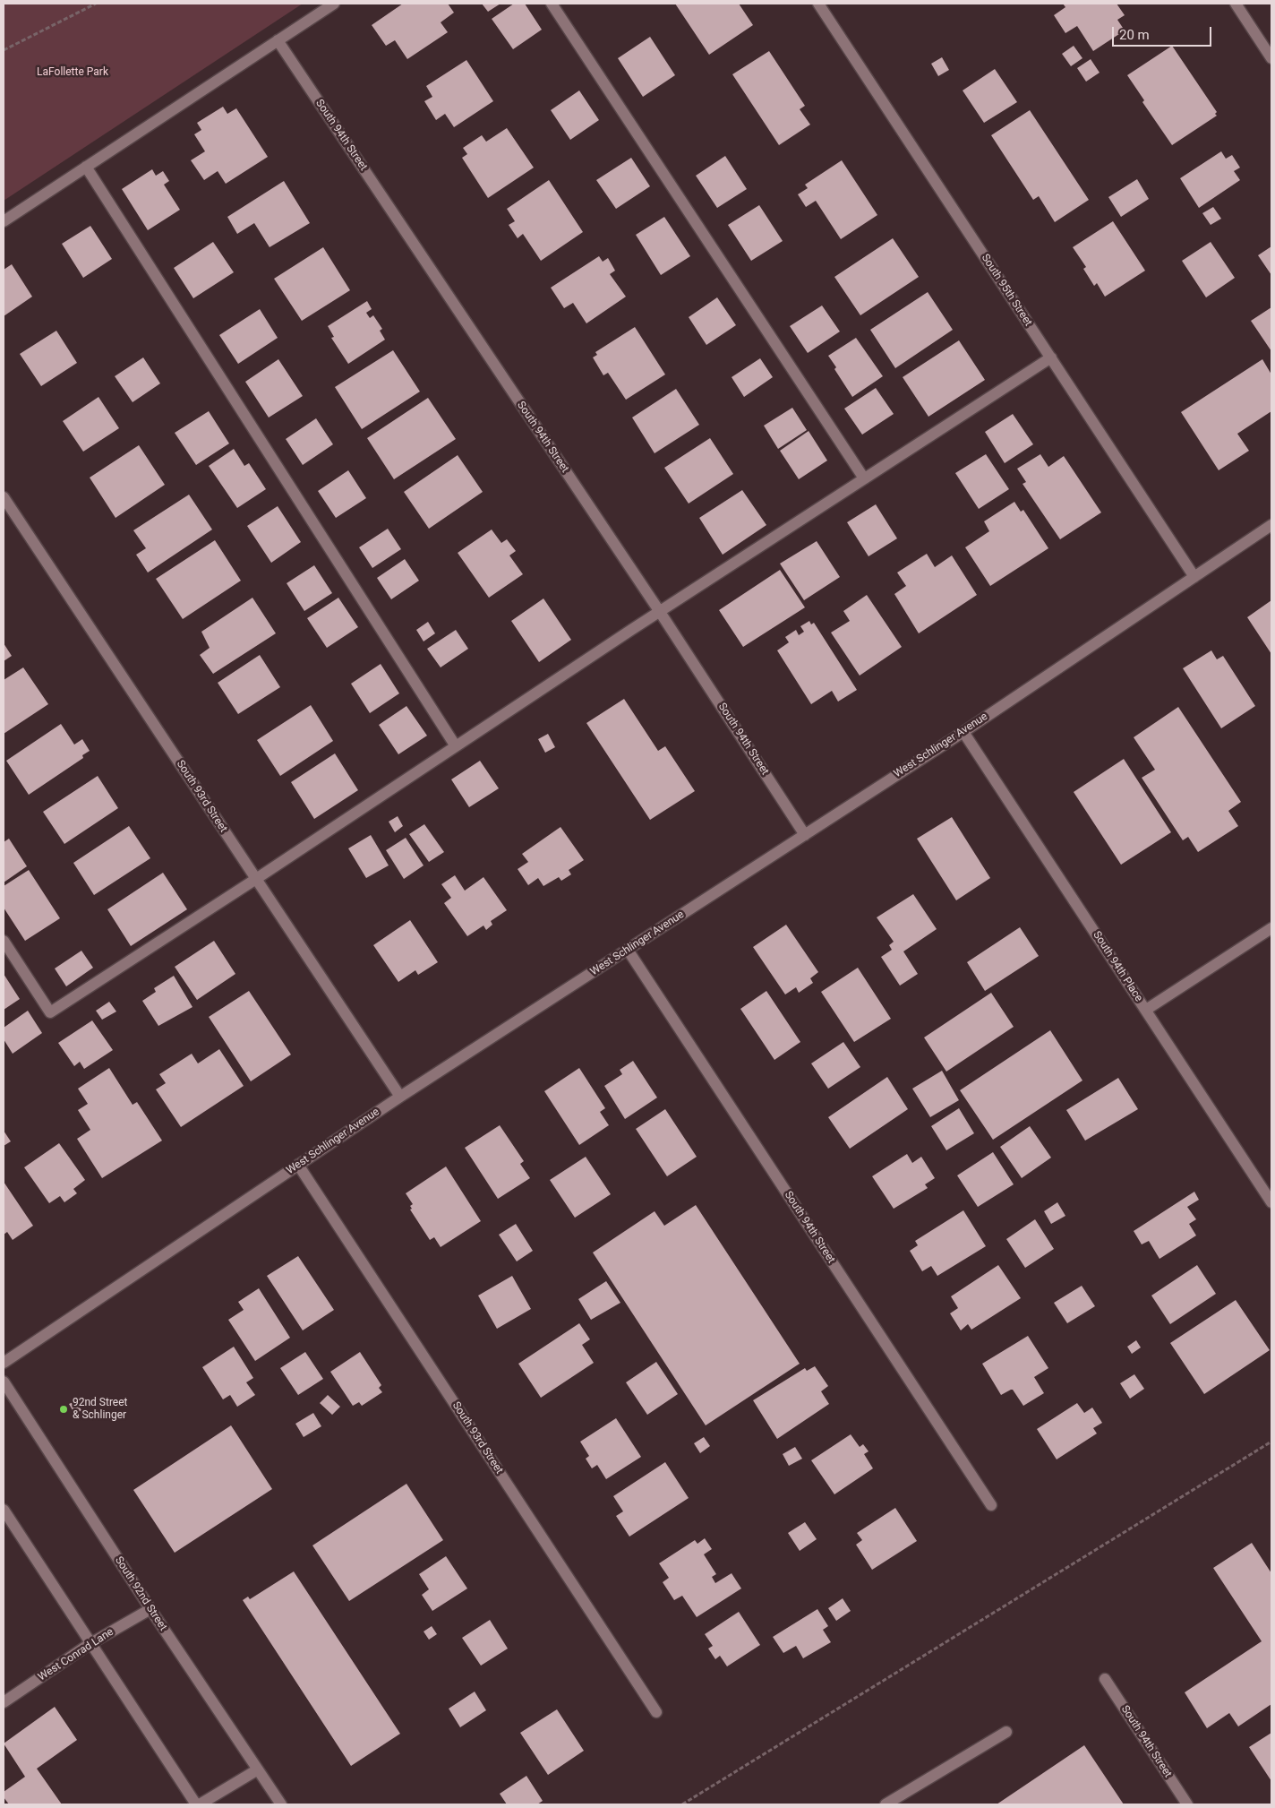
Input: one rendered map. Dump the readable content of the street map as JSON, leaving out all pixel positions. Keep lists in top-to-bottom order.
{
  "streets": {
    "street": [
      "South 94th Street",
      "South 95th Street",
      "West Schlinger Avenue",
      "South 93rd Street",
      "South 94th Place",
      "South 92nd Street",
      "West Conrad Lane"
    ]
  },
  "crossings": [
    ["South 94th Street", "West Schlinger Avenue"],
    ["South 95th Street", "West Schlinger Avenue"],
    ["West Schlinger Avenue", "South 93rd Street"],
    ["West Schlinger Avenue", "South 94th Place"],
    ["South 92nd Street", "West Conrad Lane"]
  ],
  "parks": ["LaFollette Park"],
  "places": ["92nd Street & Schlinger"],
  "scale_bar": "20 m"
}
